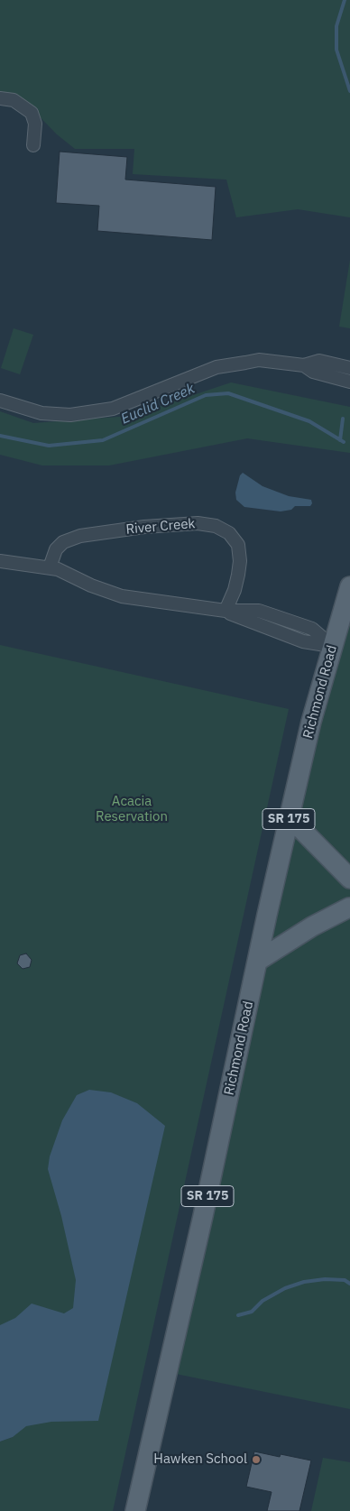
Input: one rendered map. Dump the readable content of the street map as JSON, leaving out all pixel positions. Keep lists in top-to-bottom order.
{
  "streets": {
    "main road": ["Richmond Road", "SR 175"],
    "street": ["River Creek"]
  },
  "water": ["Euclid Creek"],
  "parks": ["Acacia Reservation"],
  "places": ["Hawken School"]
}
